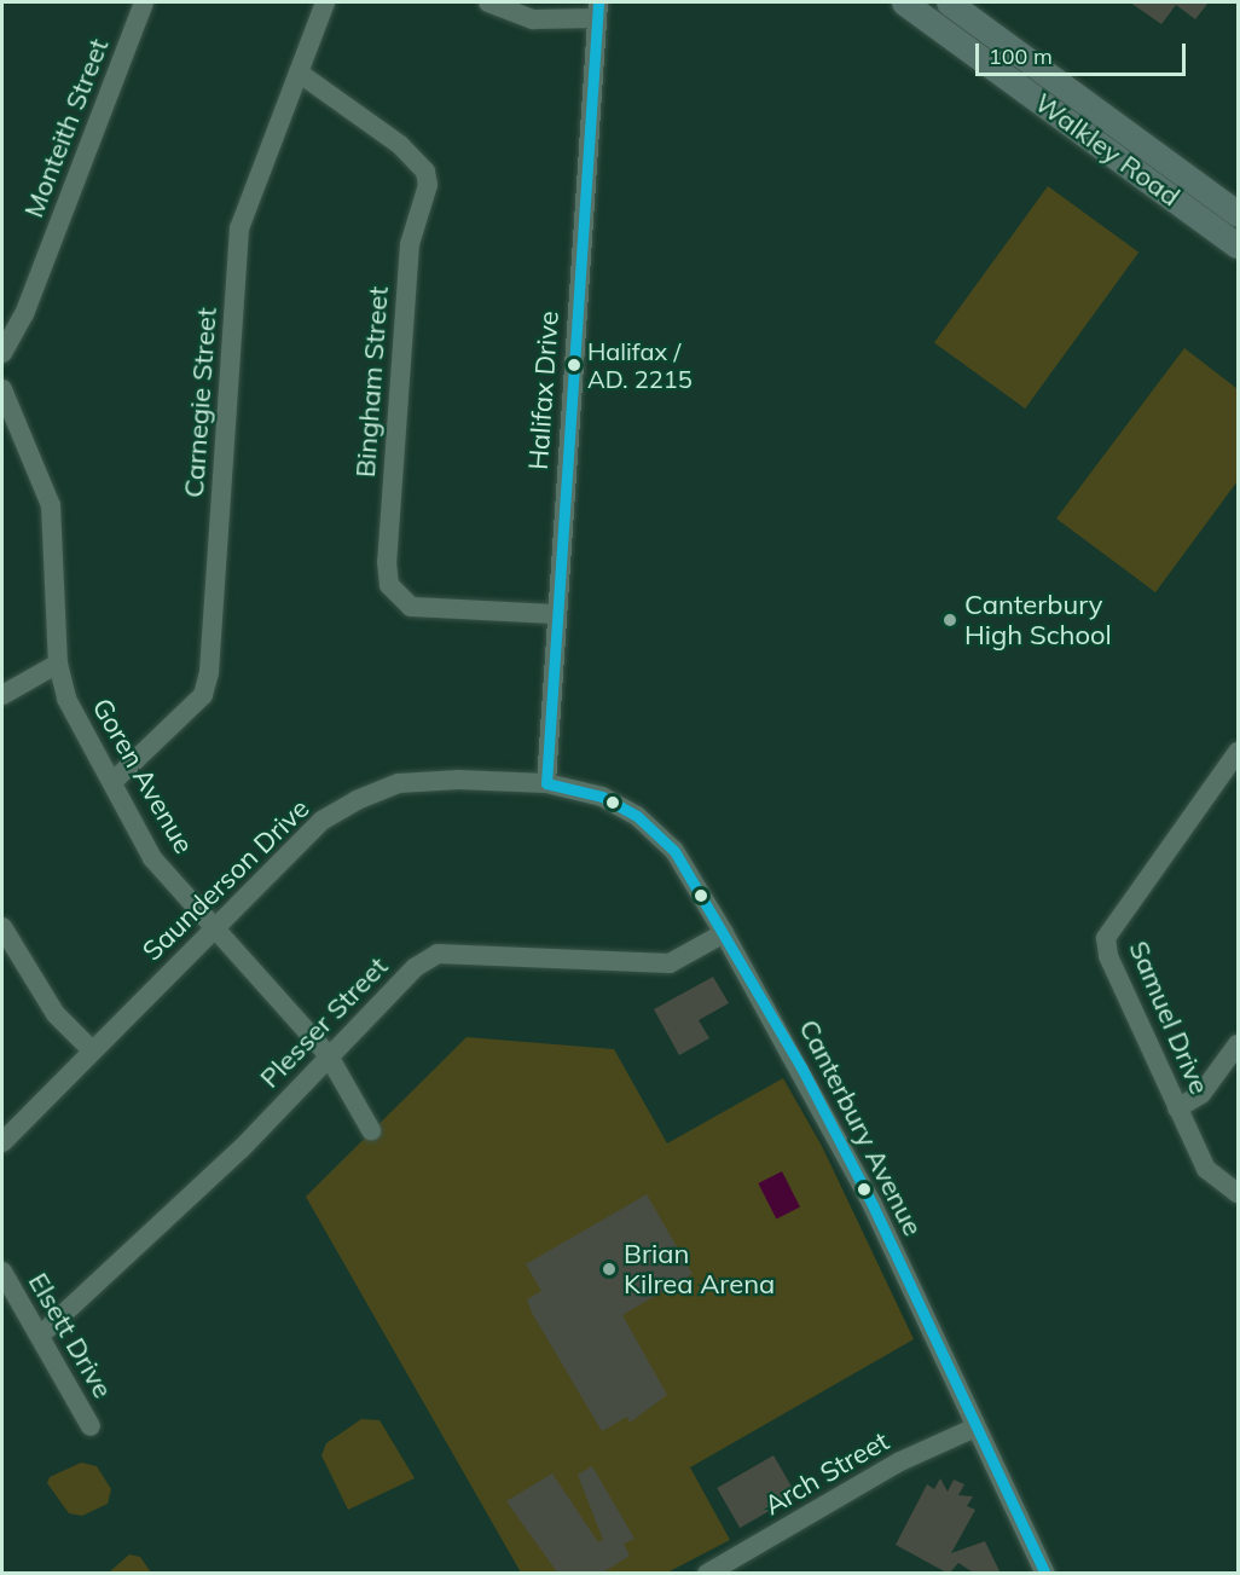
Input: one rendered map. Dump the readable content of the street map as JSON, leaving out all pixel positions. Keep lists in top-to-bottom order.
{
  "streets": {
    "main road": ["Walkley Road"],
    "street": [
      "Monteith Street",
      "Bingham Street",
      "Halifax Drive",
      "Carnegie Street",
      "Goren Avenue",
      "Saunderson Drive",
      "Samuel Drive",
      "Plesser Street",
      "Canterbury Avenue",
      "Elsett Drive",
      "Arch Street"
    ]
  },
  "crossings": [
    ["Bingham Street", "Halifax Drive"],
    ["Bingham Street", "Carnegie Street"],
    ["Halifax Drive", "Saunderson Drive"],
    ["Halifax Drive", "Canterbury Avenue"],
    ["Carnegie Street", "Goren Avenue"],
    ["Goren Avenue", "Saunderson Drive"],
    ["Goren Avenue", "Plesser Street"],
    ["Saunderson Drive", "Canterbury Avenue"],
    ["Plesser Street", "Canterbury Avenue"],
    ["Plesser Street", "Elsett Drive"],
    ["Canterbury Avenue", "Arch Street"]
  ],
  "places": ["Halifax / AD. 2215", "Canterbury High School", "Brian Kilrea Arena"],
  "scale_bar": "100 m"
}
